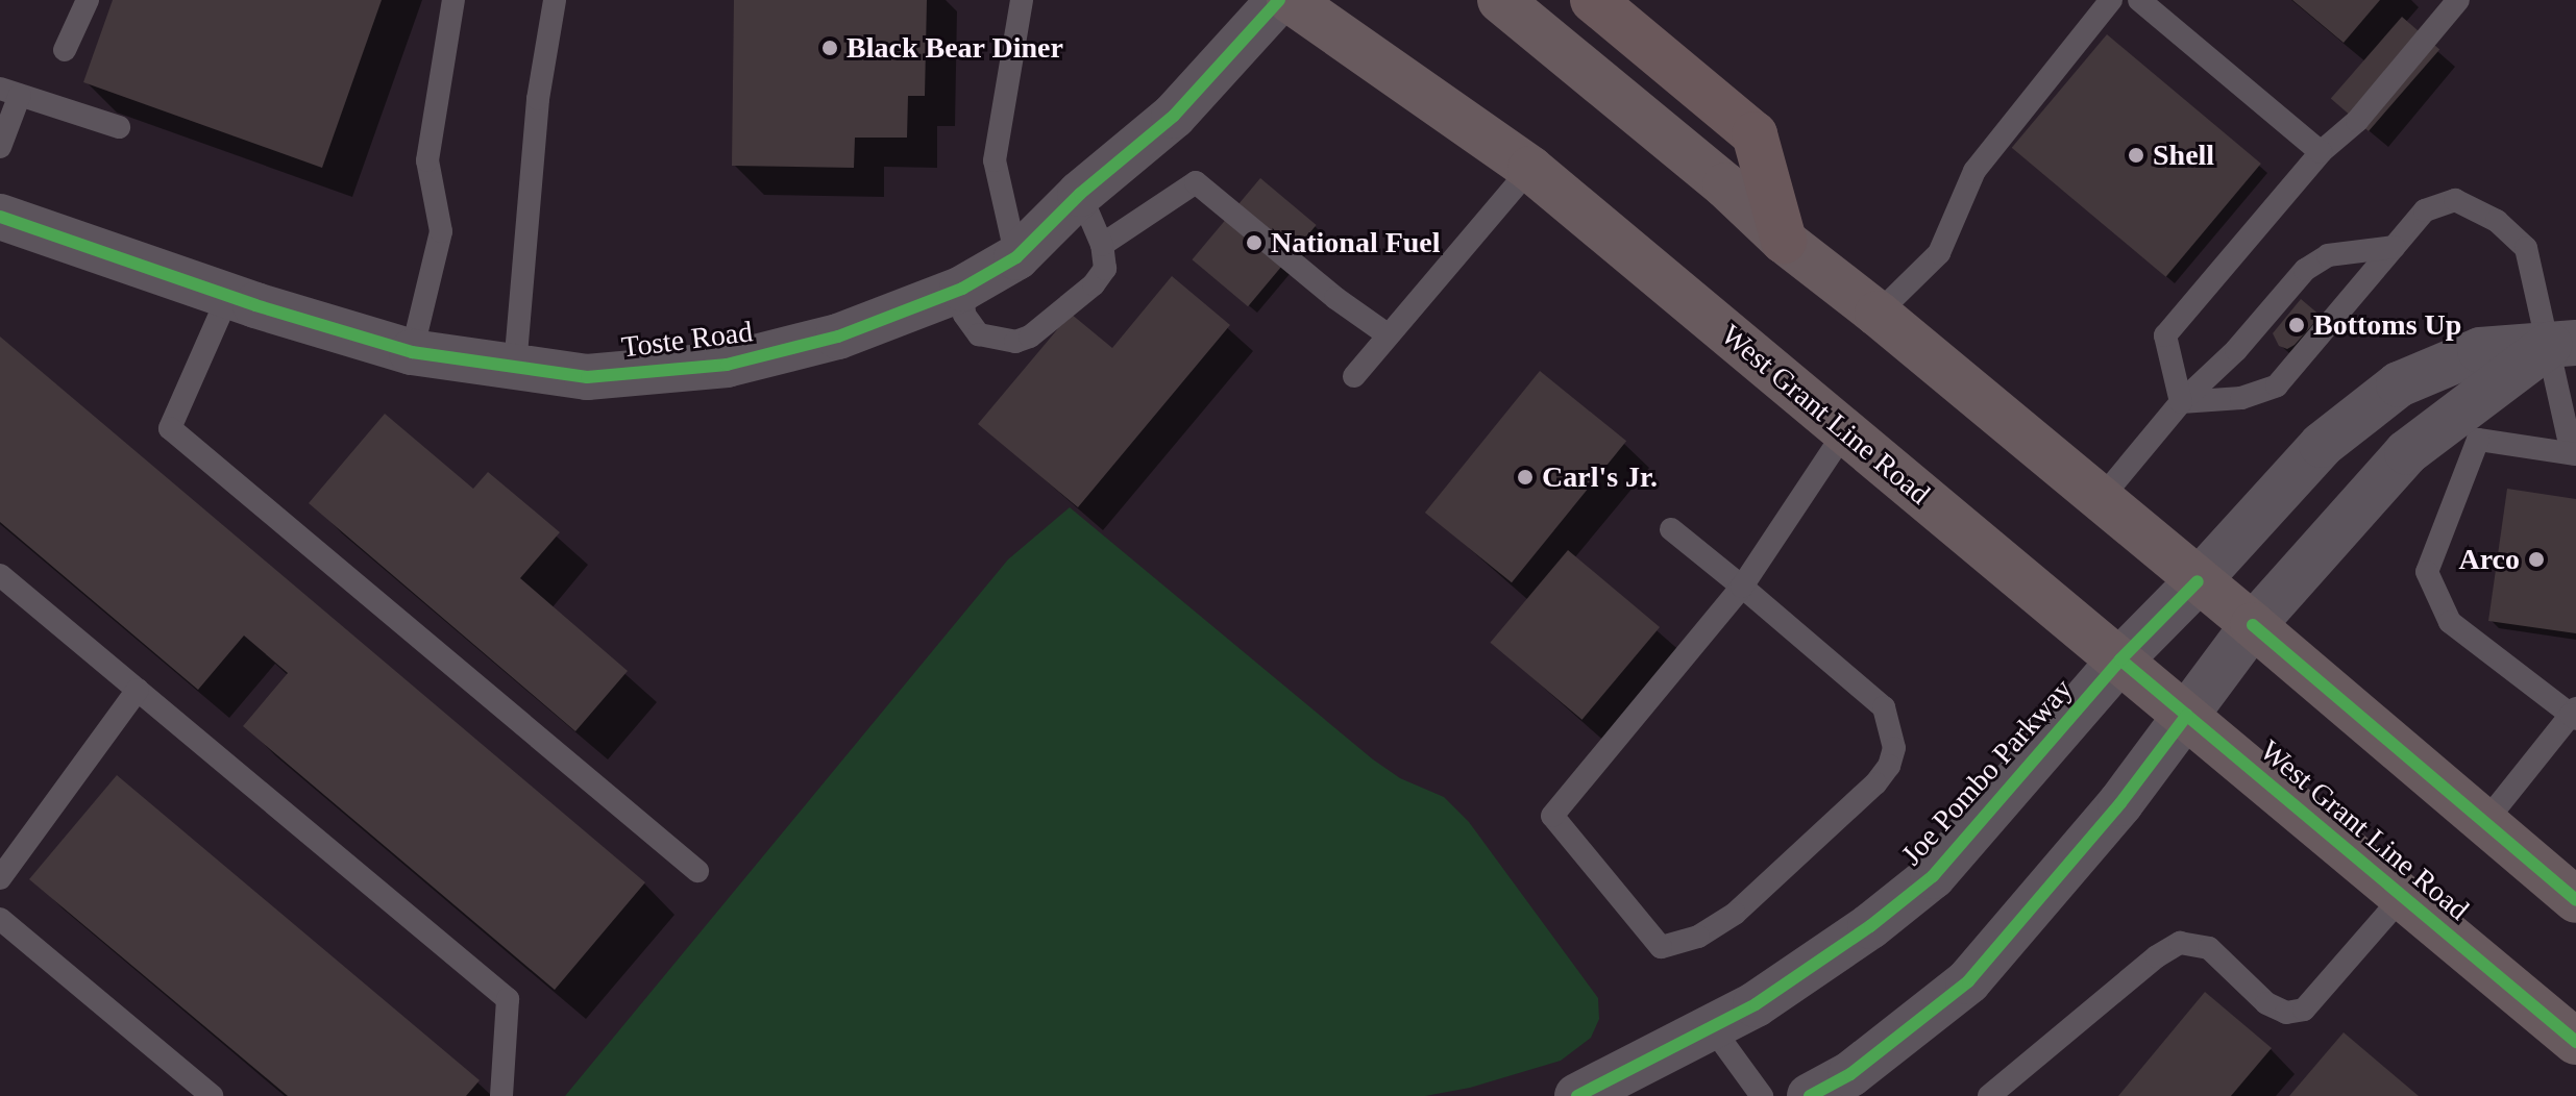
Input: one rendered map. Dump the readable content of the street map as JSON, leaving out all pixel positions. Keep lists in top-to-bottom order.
{
  "streets": {
    "main road": ["West Grant Line Road"],
    "street": ["Toste Road", "Joe Pombo Parkway"]
  },
  "crossings": [
    ["West Grant Line Road", "Joe Pombo Parkway"]
  ],
  "places": [
    "Black Bear Diner",
    "Shell",
    "National Fuel",
    "Bottoms Up",
    "Carl's Jr.",
    "Arco"
  ]
}
